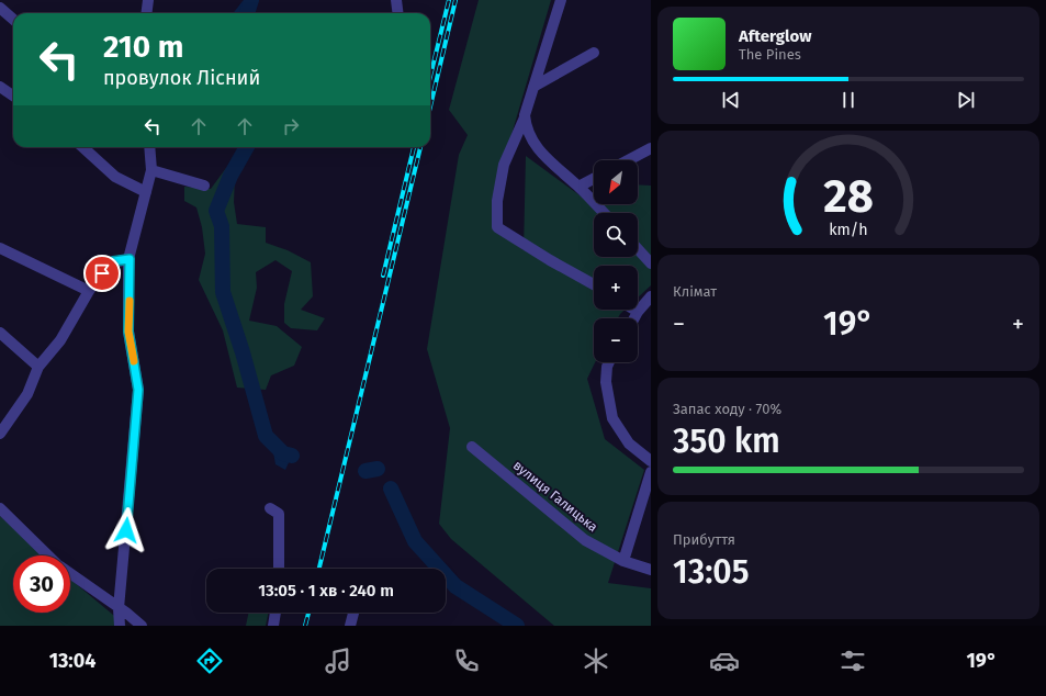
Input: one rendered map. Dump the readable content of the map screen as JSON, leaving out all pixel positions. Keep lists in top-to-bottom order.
{
  "streets": {
    "street": ["вулиця Галицька"]
  },
  "north": "bottom left",
  "page": {
    "turn": ["210 m", "провулок Лісний"],
    "song": ["Afterglow", "The Pines"],
    "map_buttons": ["+", "−"],
    "tile": [
      "Клімат",
      ["Запас ходу · 70%", "350 km"],
      ["Прибуття", "13:05"]
    ],
    "heat": ["−", "19°", "+"],
    "limit": "30",
    "trip": "13:05 · 1 хв · 240 m",
    "tabs": ["13:04", "19°"],
    "gauge": ["28", "km/h"]
  }
}
